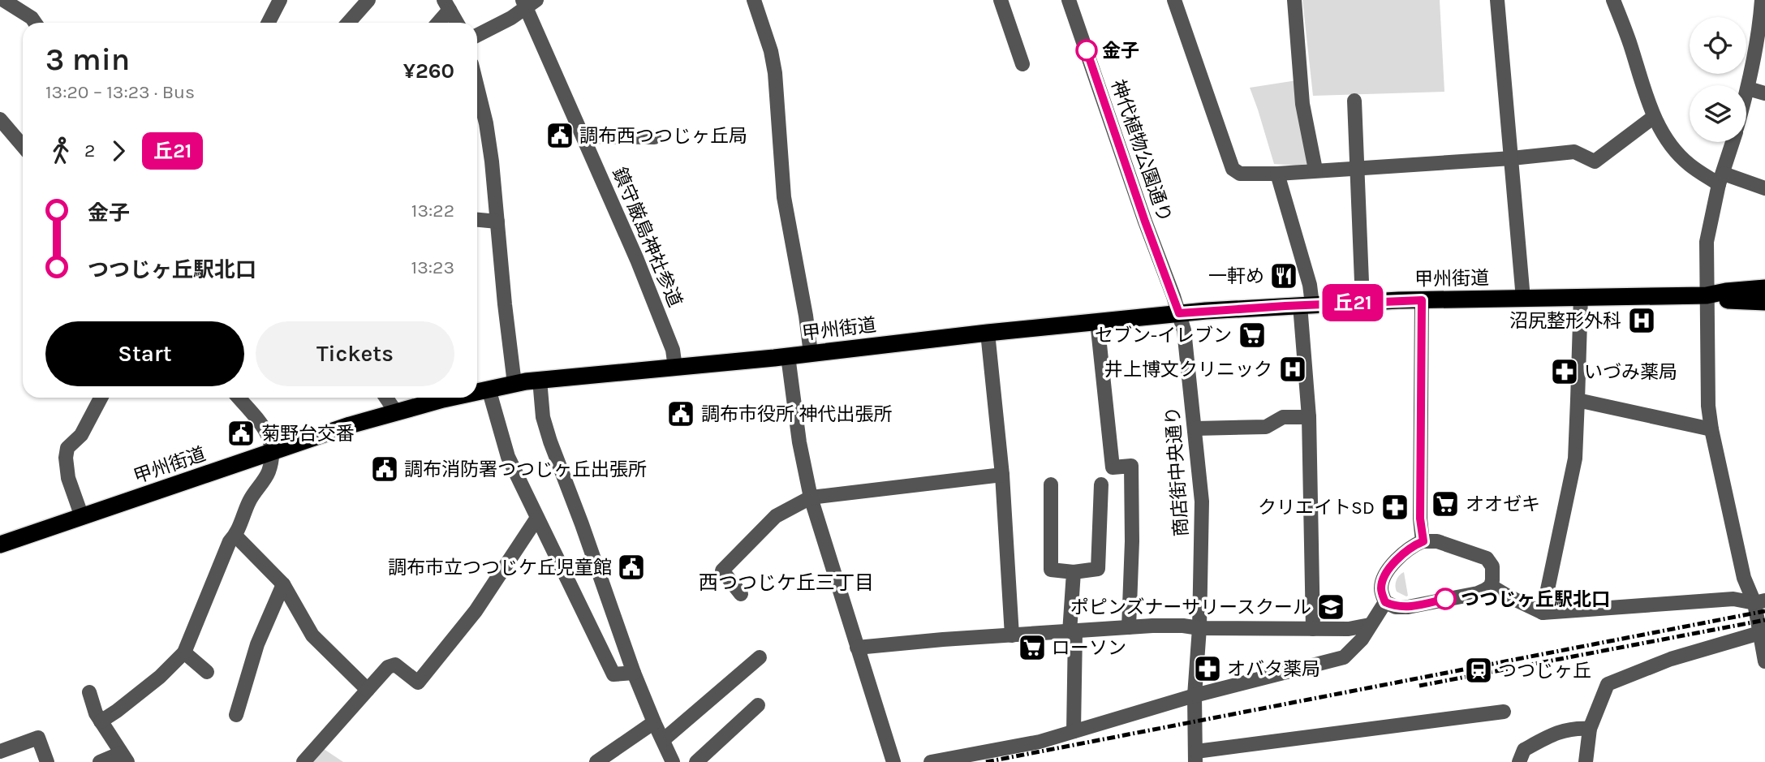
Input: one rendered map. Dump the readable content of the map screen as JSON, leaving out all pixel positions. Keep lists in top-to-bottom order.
{
  "streets": {
    "highway": ["甲州街道"],
    "street": ["神代植物公園通り", "鎮守厳島神社参道", "商店街中央通り"]
  },
  "crossings": [
    ["神代植物公園通り", "甲州街道"],
    ["神代植物公園通り", "商店街中央通り"],
    ["鎮守厳島神社参道", "甲州街道"],
    ["甲州街道", "商店街中央通り"]
  ],
  "districts": ["西つつじケ丘三丁目"],
  "places": {
    "other": ["金子", "つつじヶ丘駅北口"],
    "public building": [
      "調布西つつじヶ丘局",
      "調布市役所 神代出張所",
      "菊野台交番",
      "調布消防署つつじヶ丘出張所",
      "調布市立つつじケ丘児童館"
    ],
    "restaurant": ["一軒め"],
    "hospital": ["沼尻整形外科", "井上博文クリニック"],
    "supermarket": ["セブン-イレブン", "オオゼキ", "ローソン"],
    "pharmacy": ["いづみ薬局", "クリエイトSD", "オバタ薬局"],
    "school or university": ["ポピンズナーサリースクール"],
    "station": ["つつじヶ丘"]
  },
  "lines": ["bus line 丘21"],
  "page": {
    "on_map": "丘21",
    "heading": ["3 min", "13:20 – 13:23 · Bus", "¥260"],
    "legs": ["2", "丘21"],
    "list": [
      {
        "name": "金子",
        "value": "13:22"
      },
      {
        "name": "つつじヶ丘駅北口",
        "value": "13:23"
      }
    ],
    "buttons": ["Start", "Tickets"]
  }
}
